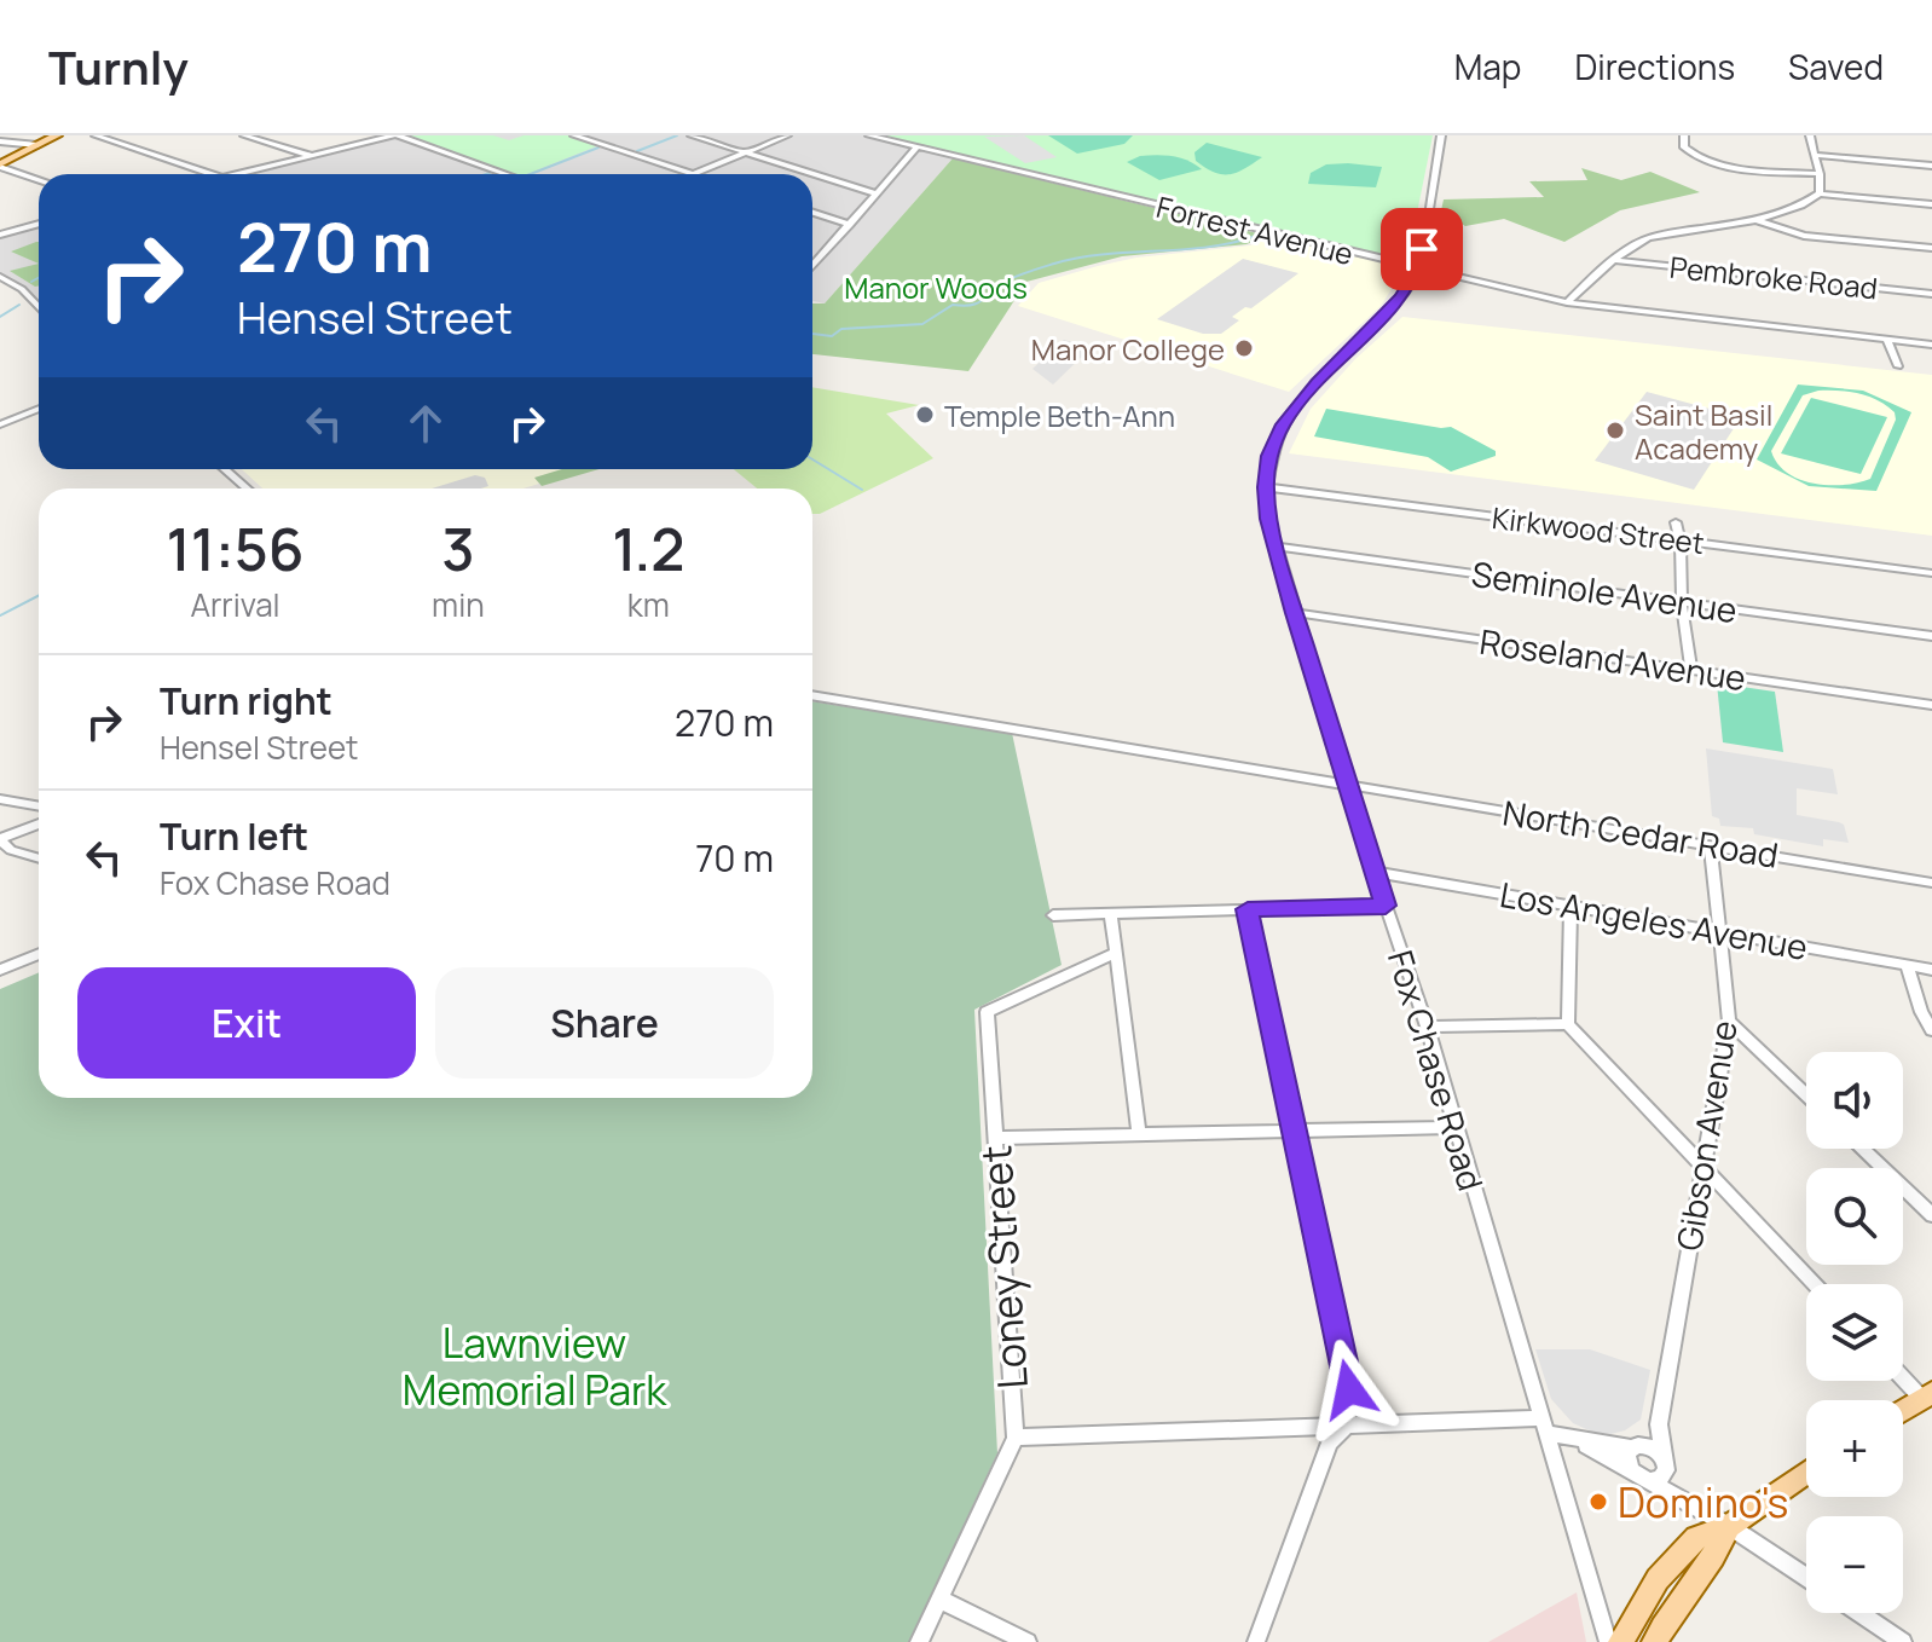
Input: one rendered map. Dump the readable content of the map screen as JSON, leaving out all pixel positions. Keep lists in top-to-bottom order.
{
  "streets": {
    "street": [
      "Forrest Avenue",
      "Pembroke Road",
      "Kirkwood Street",
      "Seminole Avenue",
      "Roseland Avenue",
      "North Cedar Road",
      "Los Angeles Avenue",
      "Fox Chase Road",
      "Gibson Avenue",
      "Loney Street"
    ]
  },
  "crossings": [
    ["Forrest Avenue", "Fox Chase Road"],
    ["Kirkwood Street", "Fox Chase Road"],
    ["Seminole Avenue", "Fox Chase Road"],
    ["Roseland Avenue", "Fox Chase Road"],
    ["North Cedar Road", "Fox Chase Road"],
    ["North Cedar Road", "Gibson Avenue"],
    ["Los Angeles Avenue", "Fox Chase Road"],
    ["Los Angeles Avenue", "Gibson Avenue"]
  ],
  "parks": ["Manor Woods", "Lawnview Memorial Park"],
  "places": [
    "Manor College",
    "Temple Beth-Ann",
    "Saint Basil Academy",
    "Domino's"
  ],
  "page": {
    "header": "Turnly",
    "nav": ["Map", "Directions", "Saved"],
    "turn": ["270 m", "Hensel Street"],
    "eta": [
      "11:56",
      "Arrival",
      "3",
      "min",
      "1.2",
      "km"
    ],
    "list": [
      {
        "name": "Turn right",
        "note": "Hensel Street",
        "value": "270 m"
      },
      {
        "name": "Turn left",
        "note": "Fox Chase Road",
        "value": "70 m"
      }
    ],
    "buttons": ["Exit", "Share"],
    "map_buttons": ["+", "−"]
  }
}
